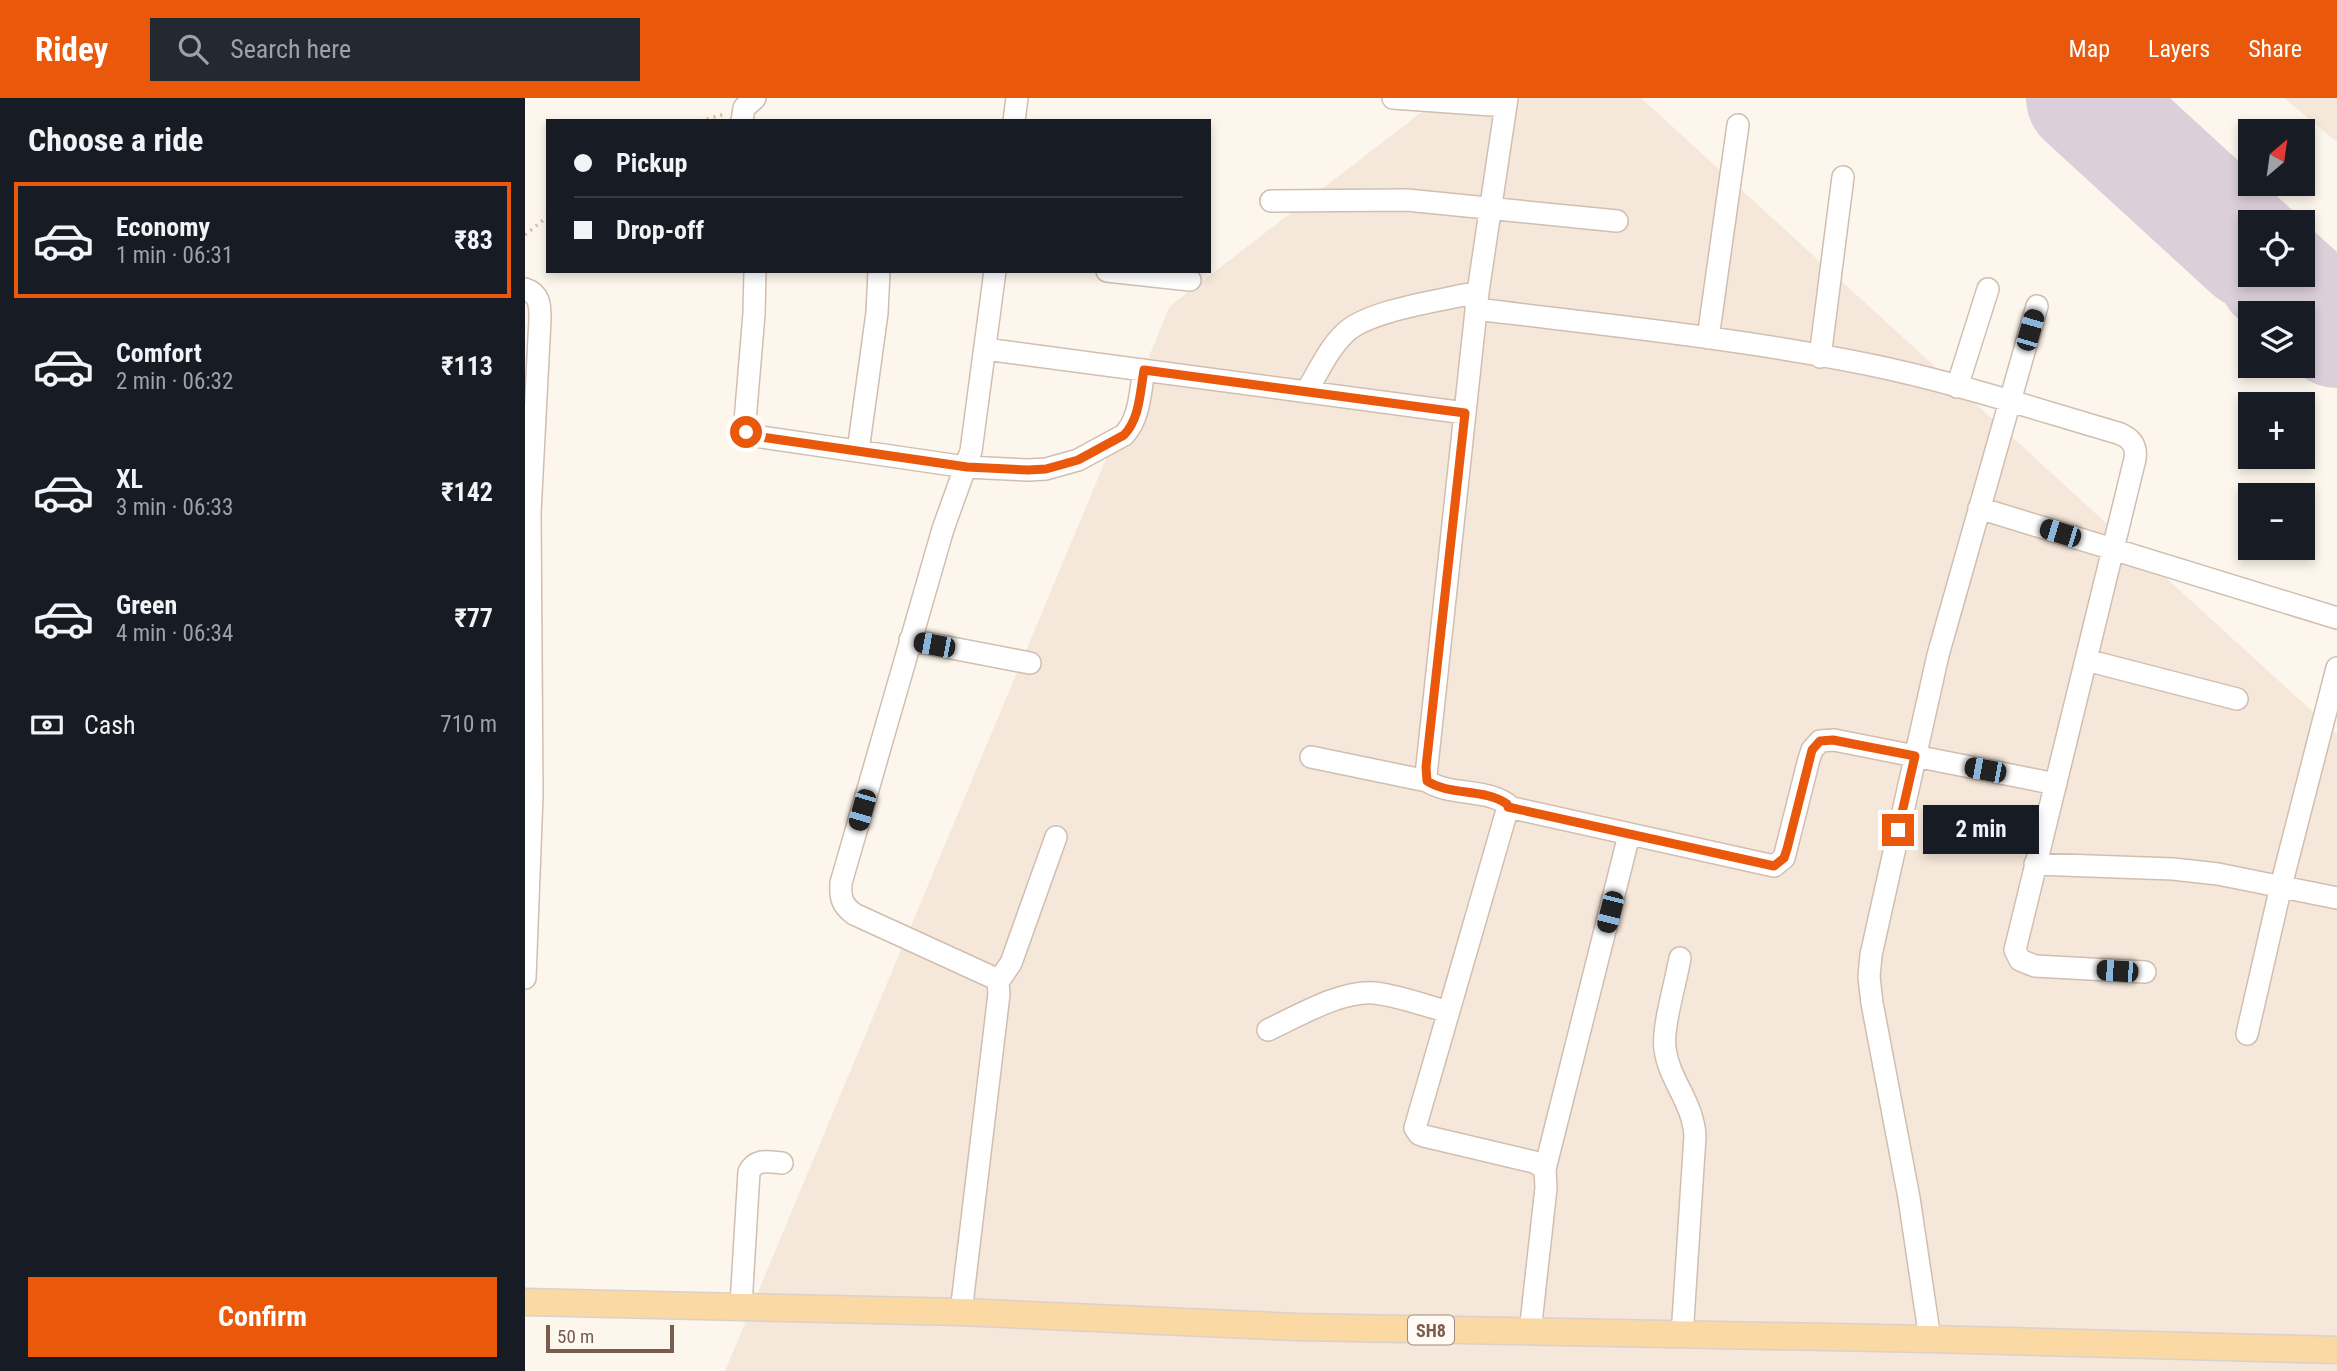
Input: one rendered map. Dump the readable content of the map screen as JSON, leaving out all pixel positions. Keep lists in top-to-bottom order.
{
  "streets": {
    "main road": ["SH8"]
  },
  "scale_bar": "50 m",
  "north": "top right",
  "page": {
    "header": "Ridey",
    "search": "Search here",
    "nav": ["Map", "Layers", "Share"],
    "heading": "Choose a ride",
    "map_buttons": ["+", "−"],
    "banner": ["Pickup", "Drop-off"],
    "list": [
      {
        "name": "Economy",
        "note": "1 min · 06:31",
        "value": "₹83"
      },
      {
        "name": "Comfort",
        "note": "2 min · 06:32",
        "value": "₹113"
      },
      {
        "name": "XL",
        "note": "3 min · 06:33",
        "value": "₹142"
      },
      {
        "name": "Green",
        "note": "4 min · 06:34",
        "value": "₹77"
      }
    ],
    "pay": ["Cash", "710 m"],
    "bubble": "2 min",
    "buttons": "Confirm",
    "scale": "50 m"
  }
}
